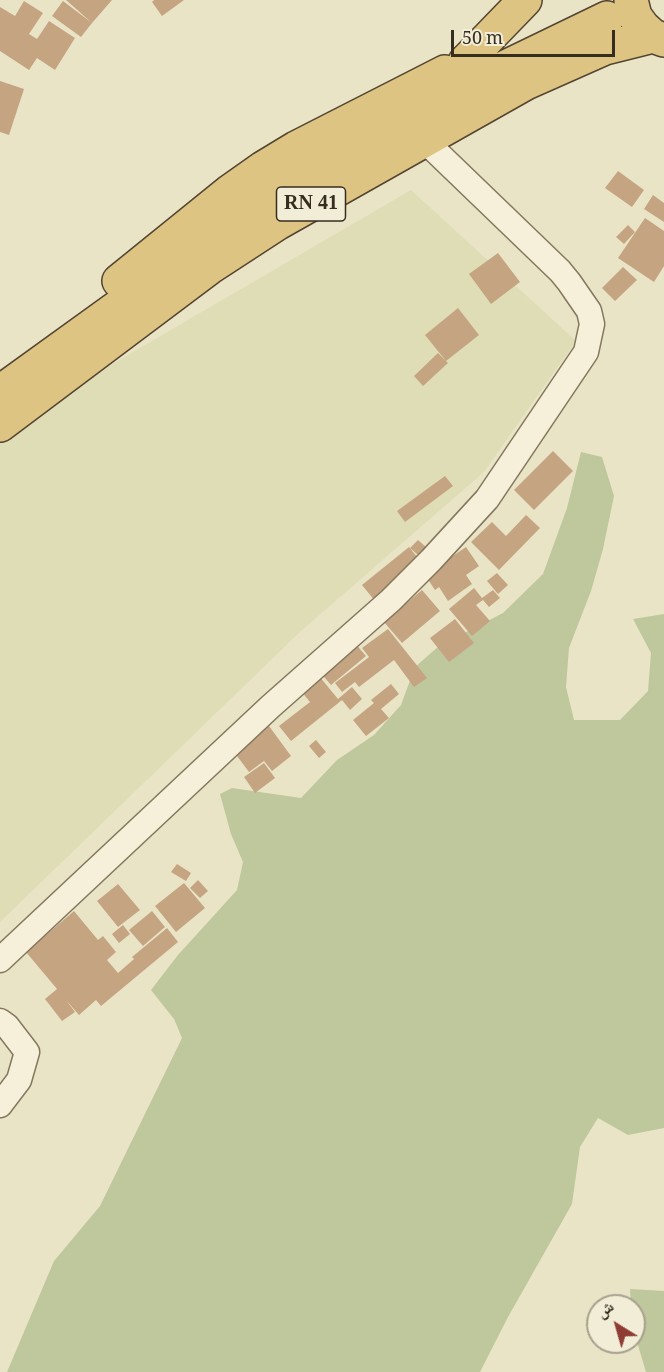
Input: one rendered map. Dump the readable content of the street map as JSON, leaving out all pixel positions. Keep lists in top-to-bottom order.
{
  "streets": {
    "highway": ["RN 41"]
  },
  "scale_bar": "50 m",
  "north": "top left"
}
